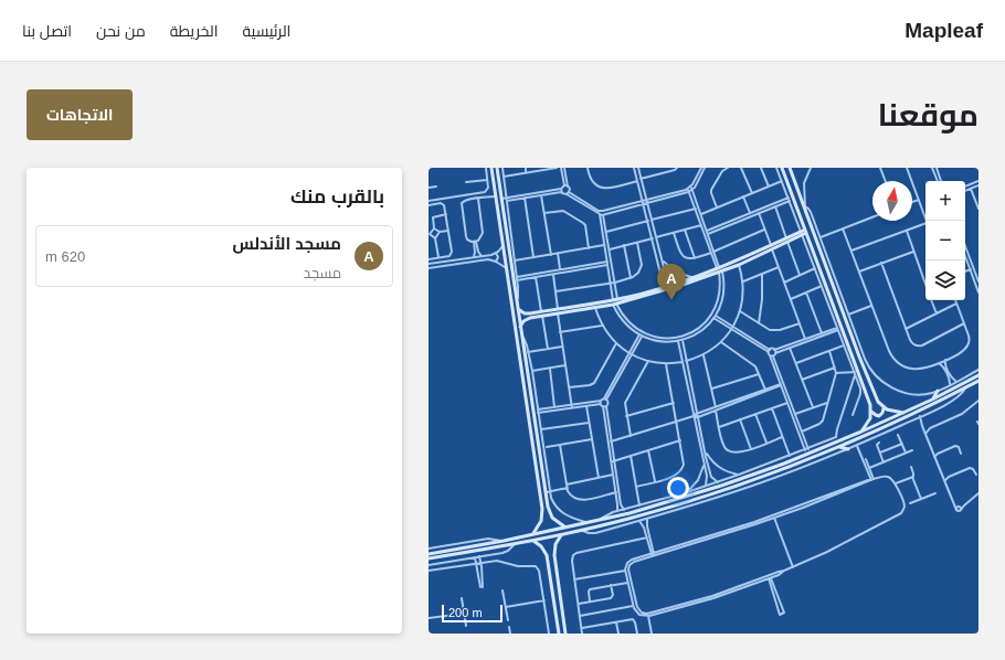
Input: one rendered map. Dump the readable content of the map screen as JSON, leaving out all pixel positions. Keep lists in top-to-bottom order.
{
  "scale_bar": "200 m",
  "north": "top",
  "page": {
    "header": "Mapleaf",
    "nav": [
      "الرئيسية",
      "الخريطة",
      "من نحن",
      "اتصل بنا"
    ],
    "title": "موقعنا",
    "buttons": "الاتجاهات",
    "heading": "بالقرب منك",
    "map_buttons": ["+", "−"],
    "list": [
      {
        "mark": "A",
        "name": "مسجد الأندلس",
        "note": "مسجد",
        "value": "620 m"
      }
    ],
    "pins": "A",
    "scale": "200 m"
  }
}
